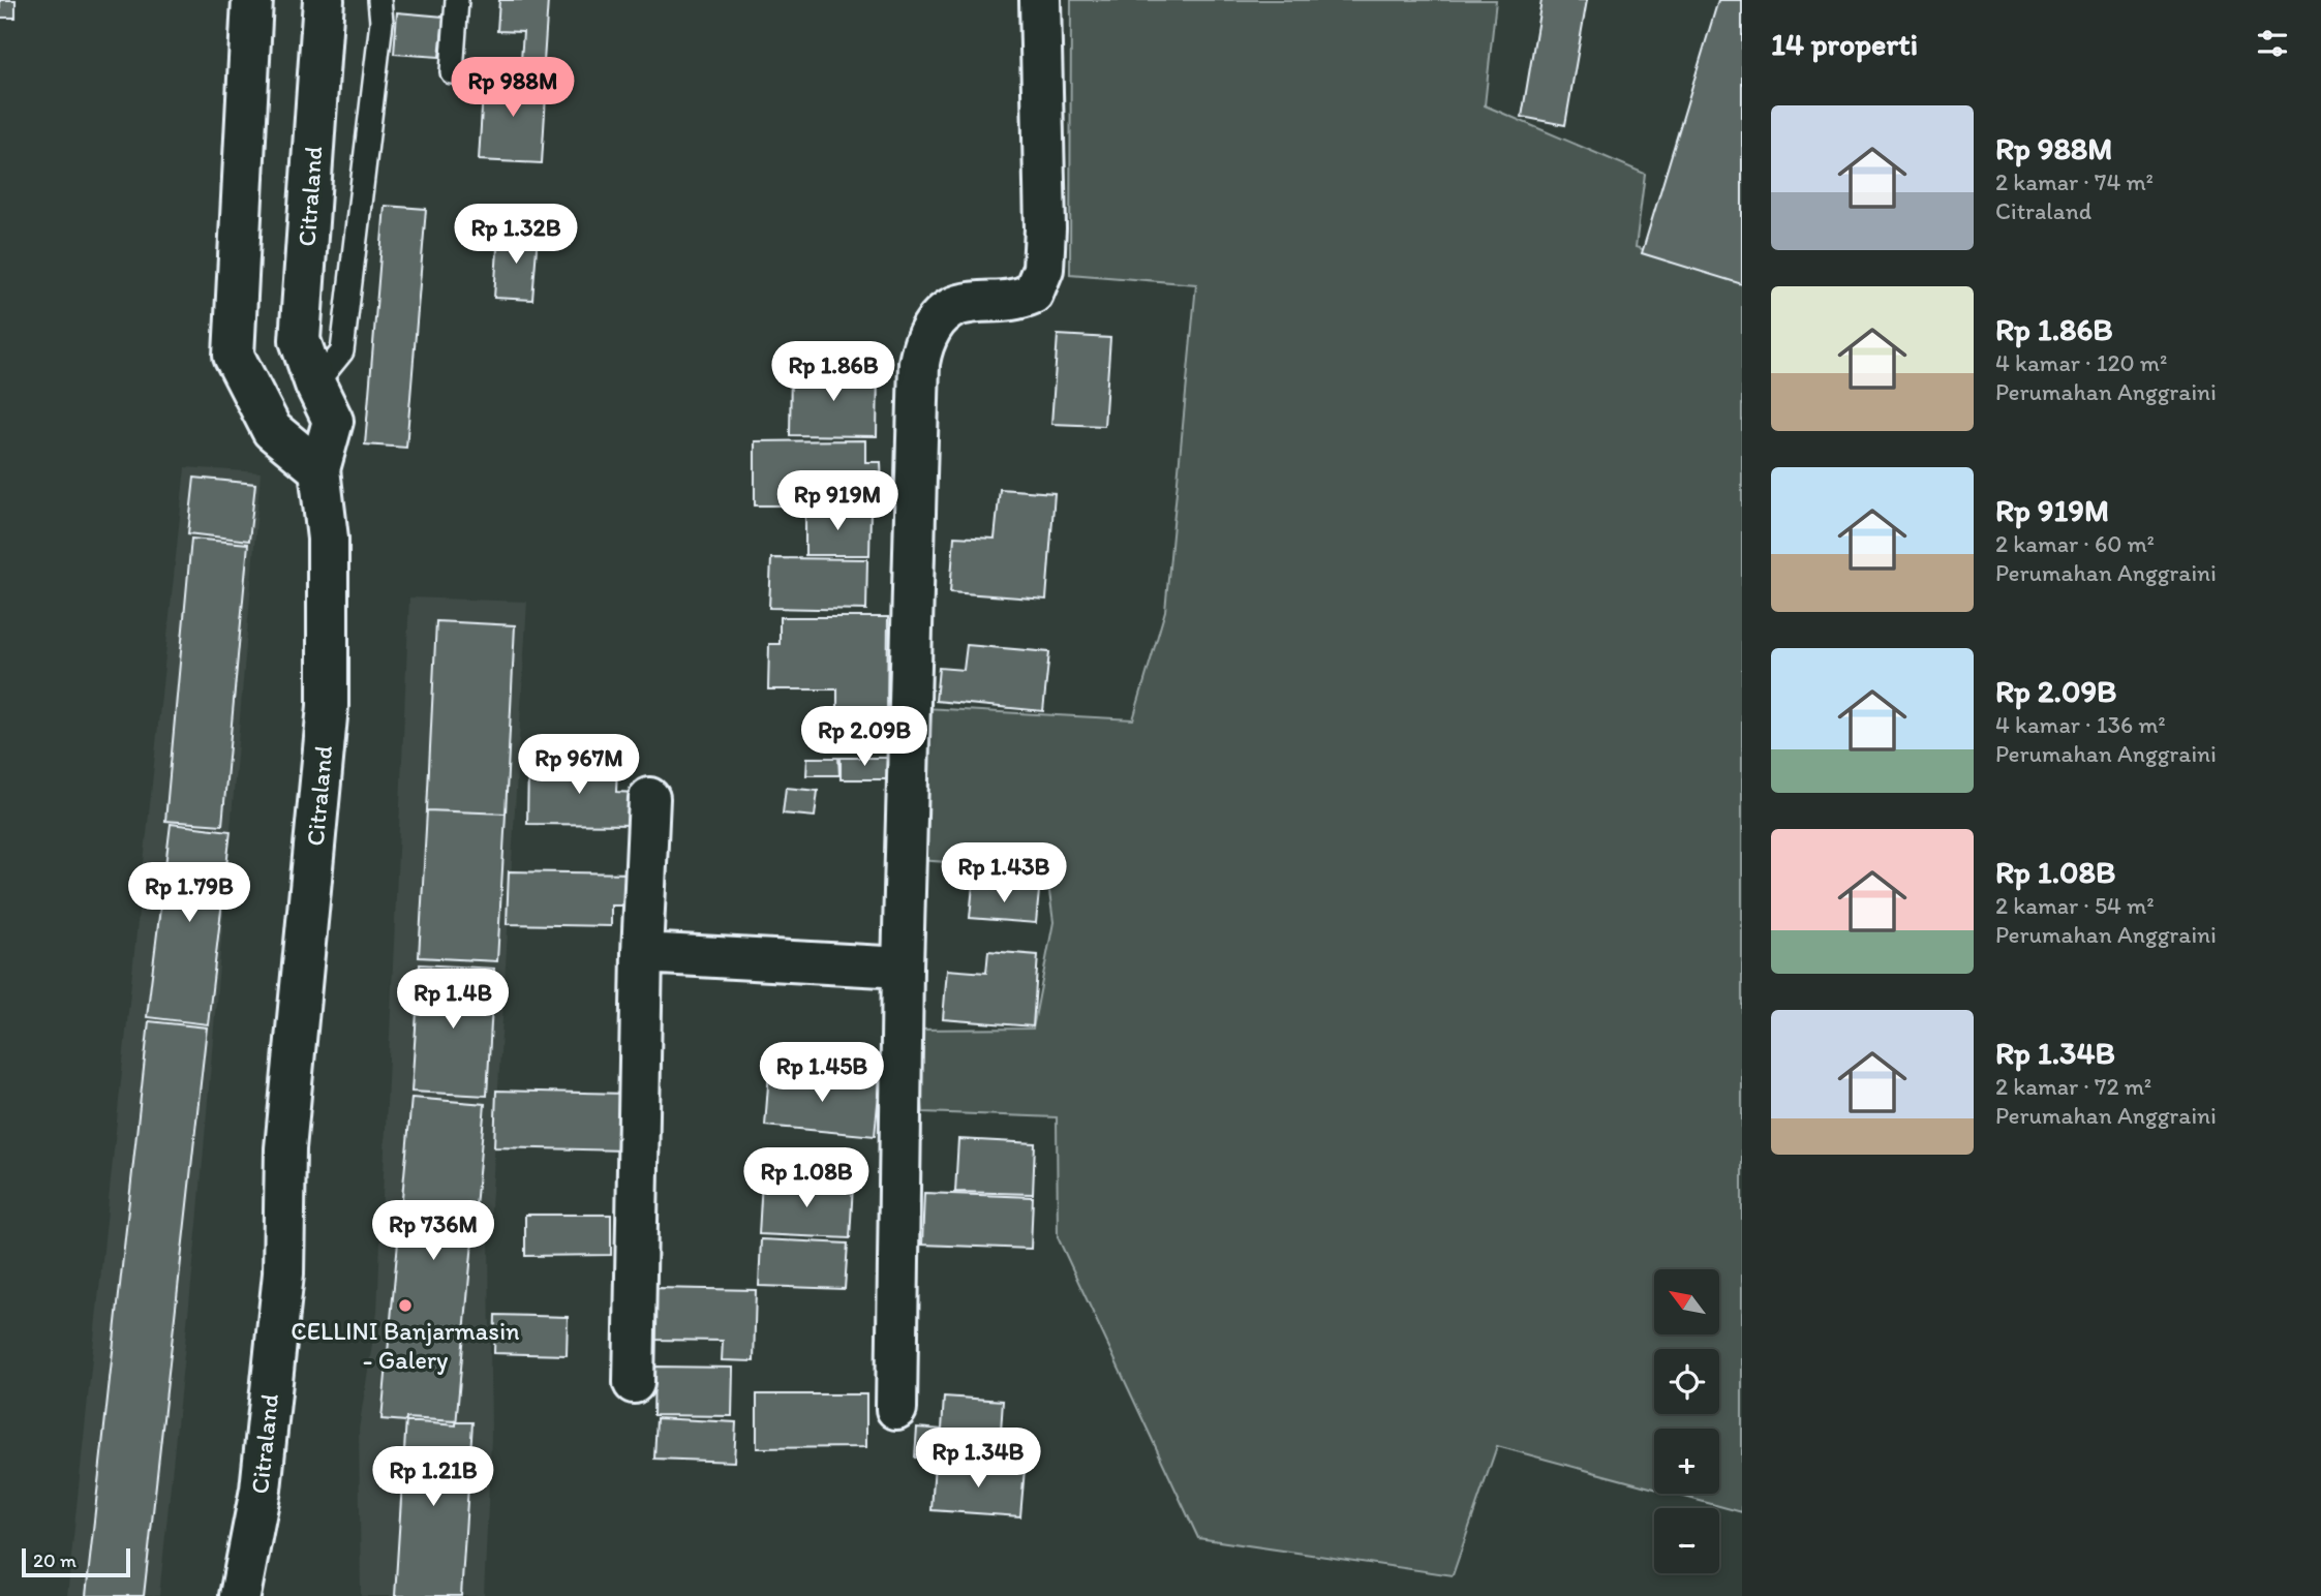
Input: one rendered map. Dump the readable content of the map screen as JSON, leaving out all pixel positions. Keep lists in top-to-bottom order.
{
  "streets": {
    "street": ["Citraland"]
  },
  "places": ["CELLINI Banjarmasin - Galery"],
  "scale_bar": "20 m",
  "north": "top left",
  "page": {
    "heading": "14 properti",
    "price": [
      "Rp 988M",
      "Rp 1.32B",
      "Rp 1.86B",
      "Rp 919M",
      "Rp 2.09B",
      "Rp 967M",
      "Rp 1.43B",
      "Rp 1.79B",
      "Rp 1.4B",
      "Rp 1.45B",
      "Rp 1.08B",
      "Rp 736M",
      "Rp 1.34B",
      "Rp 1.21B"
    ],
    "list": [
      {
        "name": "Rp 988M",
        "note": "2 kamar · 74 m² · Citraland"
      },
      {
        "name": "Rp 1.86B",
        "note": "4 kamar · 120 m² · Perumahan Anggraini"
      },
      {
        "name": "Rp 919M",
        "note": "2 kamar · 60 m² · Perumahan Anggraini"
      },
      {
        "name": "Rp 2.09B",
        "note": "4 kamar · 136 m² · Perumahan Anggraini"
      },
      {
        "name": "Rp 1.08B",
        "note": "2 kamar · 54 m² · Perumahan Anggraini"
      },
      {
        "name": "Rp 1.34B",
        "note": "2 kamar · 72 m² · Perumahan Anggraini"
      }
    ],
    "map_buttons": ["+", "−"],
    "scale": "20 m"
  }
}
